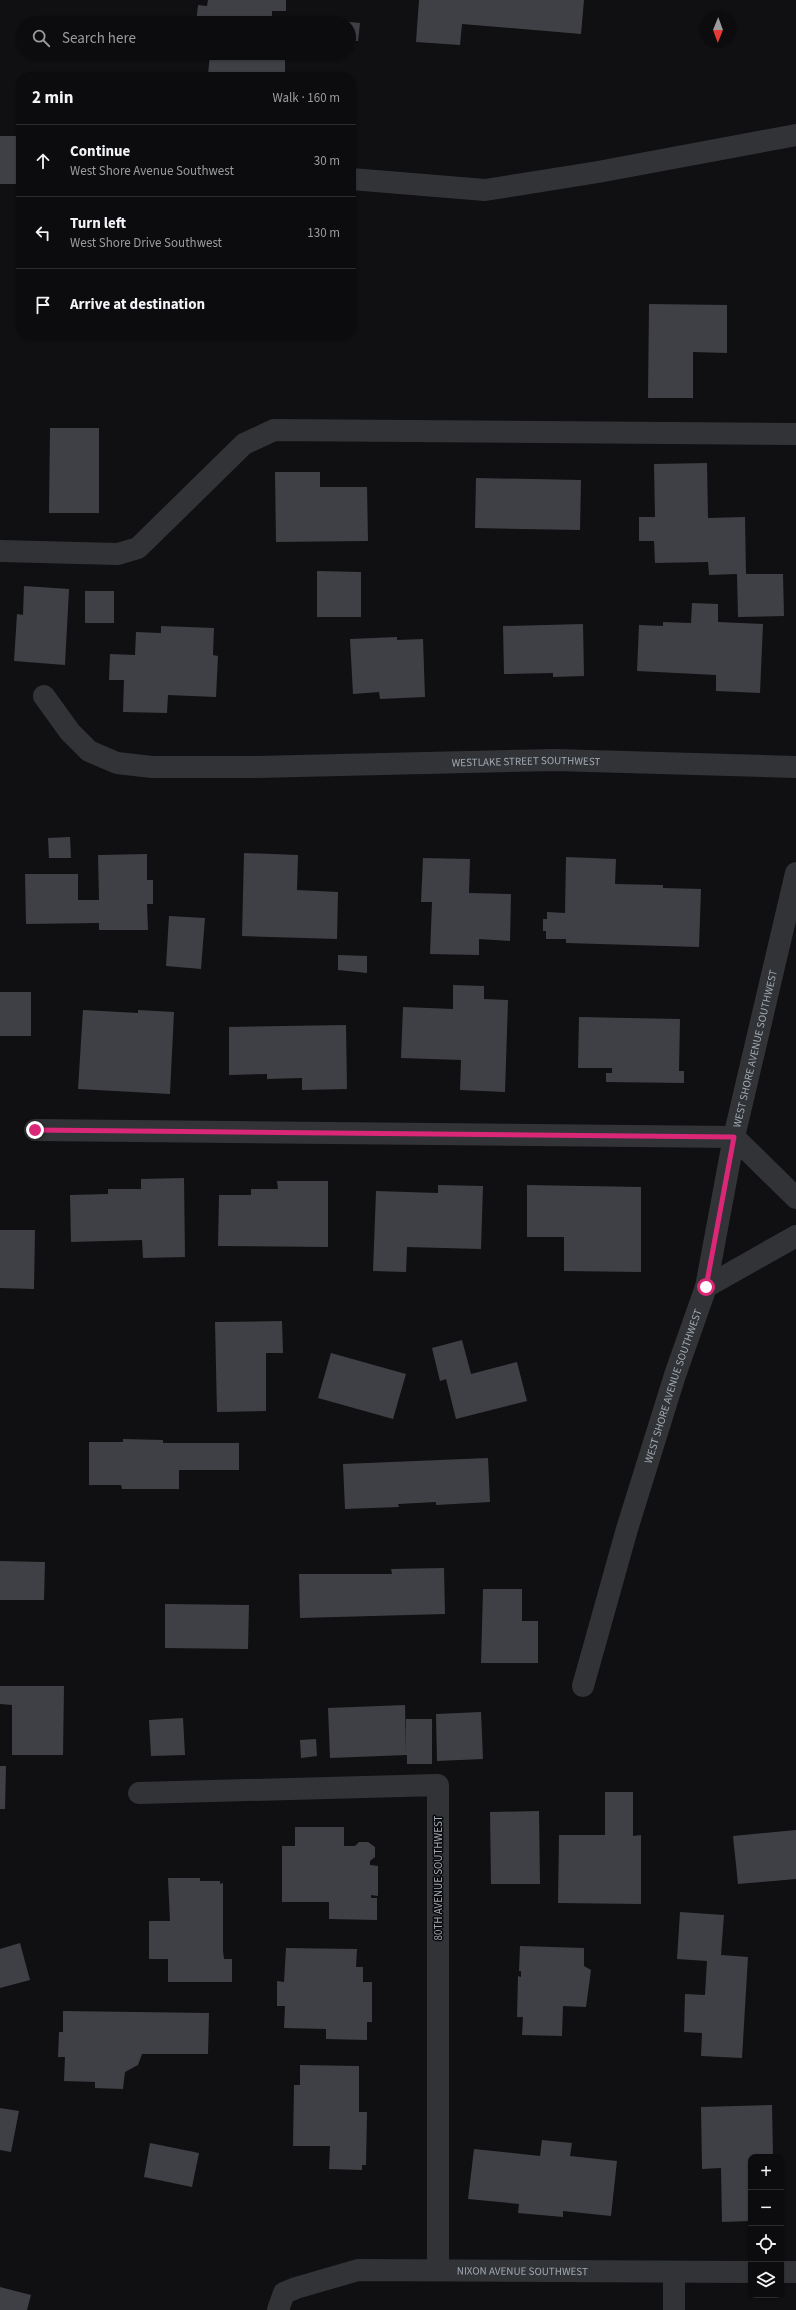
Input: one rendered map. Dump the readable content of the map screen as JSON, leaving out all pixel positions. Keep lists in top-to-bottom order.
{
  "streets": {
    "street": [
      "WESTLAKE STREET SOUTHWEST",
      "WEST SHORE AVENUE SOUTHWEST",
      "80TH AVENUE SOUTHWEST",
      "NIXON AVENUE SOUTHWEST"
    ]
  },
  "crossings": [
    ["80TH AVENUE SOUTHWEST", "NIXON AVENUE SOUTHWEST"]
  ],
  "north": "bottom",
  "page": {
    "search": "Search here",
    "heading": ["2 min", "Walk · 160 m"],
    "list": [
      ["Continue", "West Shore Avenue Southwest", "30 m"],
      ["Turn left", "West Shore Drive Southwest", "130 m"],
      "Arrive at destination"
    ],
    "map_buttons": ["+", "−"]
  }
}
